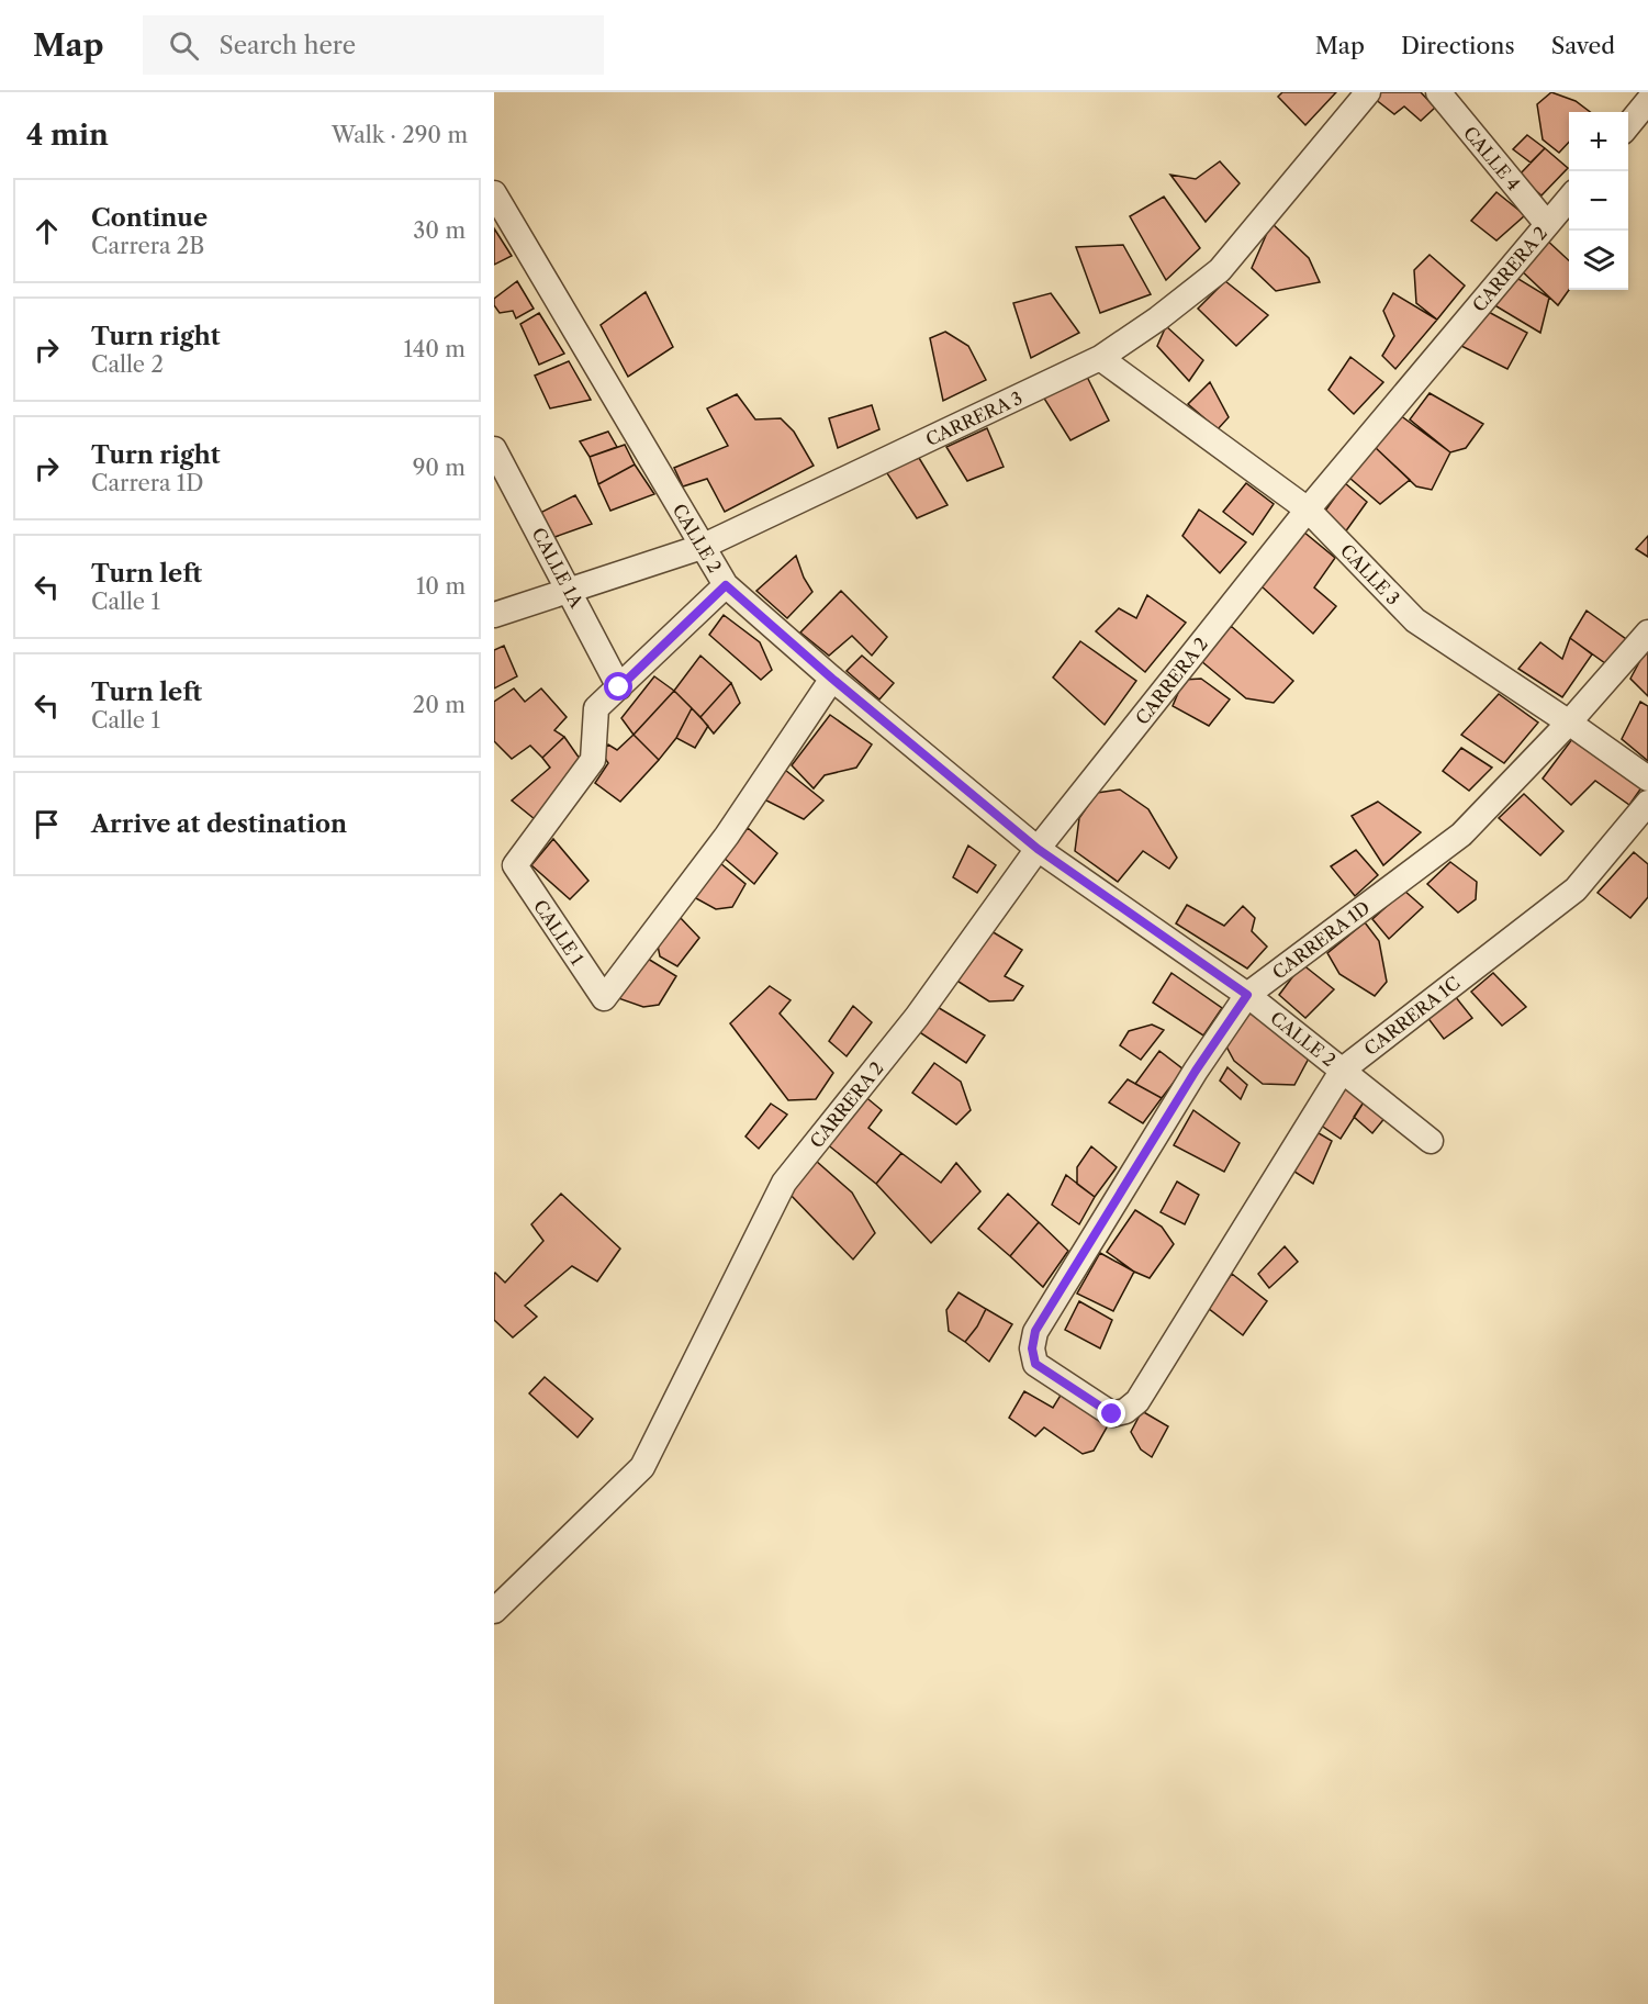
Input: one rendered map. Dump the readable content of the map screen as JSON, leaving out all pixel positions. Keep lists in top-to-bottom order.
{
  "streets": {
    "street": [
      "CALLE 4",
      "CARRERA 2",
      "CARRERA 3",
      "CALLE 2",
      "CALLE 1A",
      "CALLE 3",
      "CALLE 1",
      "CARRERA 1D",
      "CARRERA 1C"
    ]
  },
  "crossings": [
    ["CALLE 4", "CARRERA 2"],
    ["CARRERA 2", "CALLE 2"],
    ["CARRERA 2", "CALLE 3"],
    ["CARRERA 3", "CALLE 2"],
    ["CARRERA 3", "CALLE 1A"],
    ["CARRERA 3", "CALLE 3"],
    ["CALLE 2", "CALLE 1"],
    ["CALLE 2", "CARRERA 1D"],
    ["CALLE 2", "CARRERA 1C"],
    ["CALLE 1A", "CALLE 1"],
    ["CALLE 3", "CARRERA 1D"],
    ["CARRERA 1D", "CARRERA 1C"]
  ],
  "page": {
    "header": "Map",
    "search": "Search here",
    "nav": ["Map", "Directions", "Saved"],
    "heading": ["4 min", "Walk · 290 m"],
    "map_buttons": ["+", "−"],
    "list": [
      ["Continue", "Carrera 2B", "30 m"],
      ["Turn right", "Calle 2", "140 m"],
      ["Turn right", "Carrera 1D", "90 m"],
      ["Turn left", "Calle 1", "10 m"],
      ["Turn left", "Calle 1", "20 m"],
      "Arrive at destination"
    ]
  }
}
